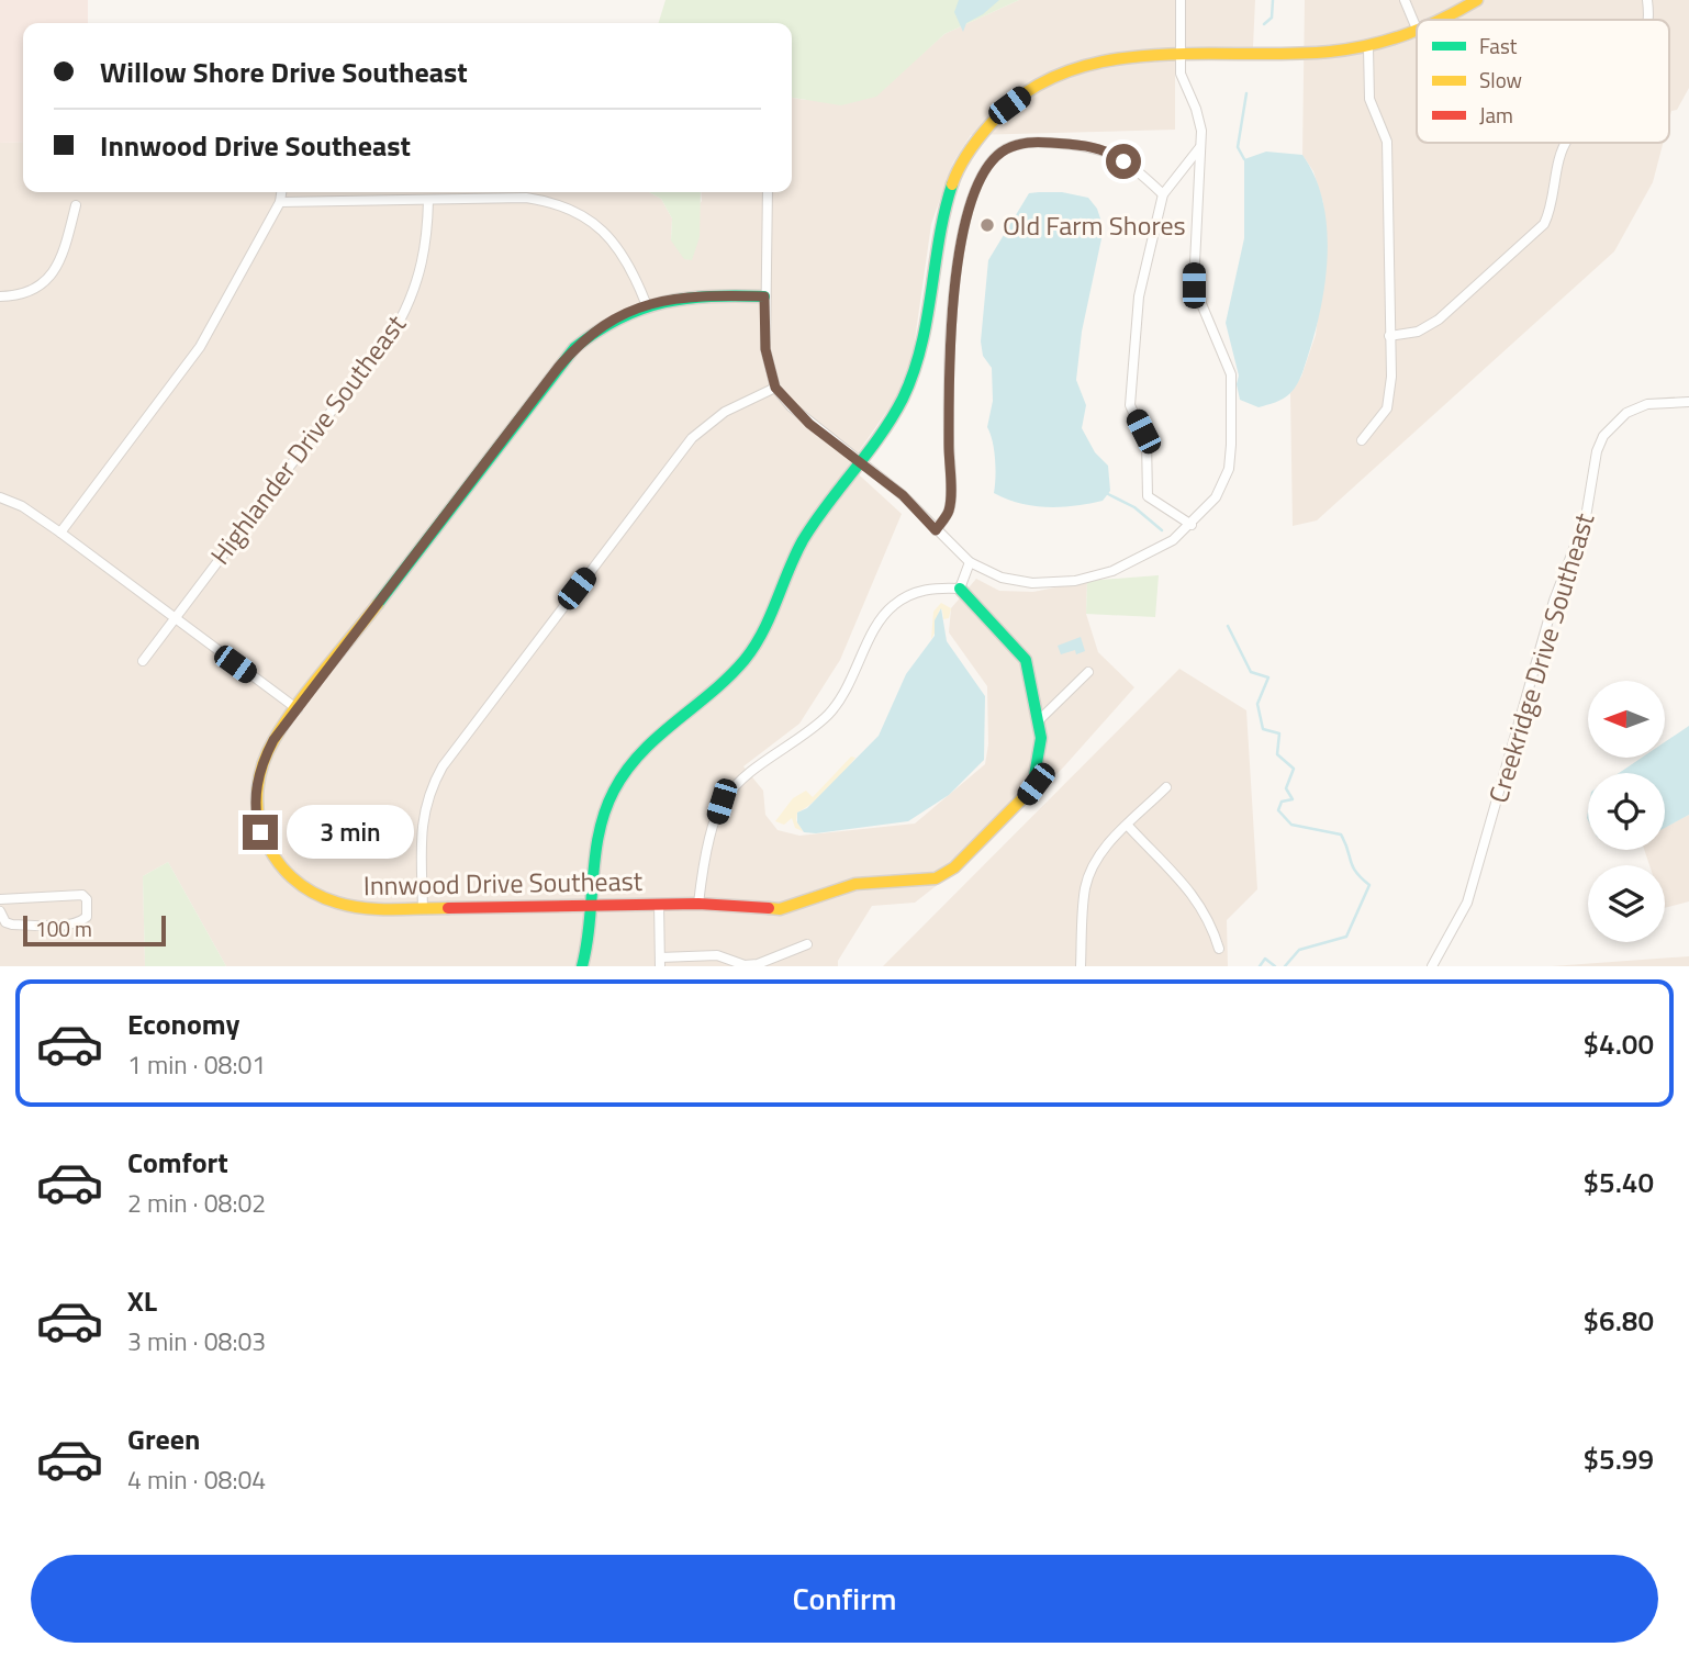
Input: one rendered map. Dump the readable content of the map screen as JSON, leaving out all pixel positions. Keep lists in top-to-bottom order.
{
  "streets": {
    "street": ["Highlander Drive Southeast", "Creekridge Drive Southeast", "Innwood Drive Southeast"]
  },
  "places": ["Old Farm Shores"],
  "legend": ["Fast", "Slow", "Jam"],
  "scale_bar": "100 m",
  "north": "left",
  "page": {
    "banner": ["Willow Shore Drive Southeast", "Innwood Drive Southeast"],
    "bubble": "3 min",
    "scale": "100 m",
    "list": [
      {
        "name": "Economy",
        "note": "1 min · 08:01",
        "value": "$4.00"
      },
      {
        "name": "Comfort",
        "note": "2 min · 08:02",
        "value": "$5.40"
      },
      {
        "name": "XL",
        "note": "3 min · 08:03",
        "value": "$6.80"
      },
      {
        "name": "Green",
        "note": "4 min · 08:04",
        "value": "$5.99"
      }
    ],
    "buttons": "Confirm"
  }
}
